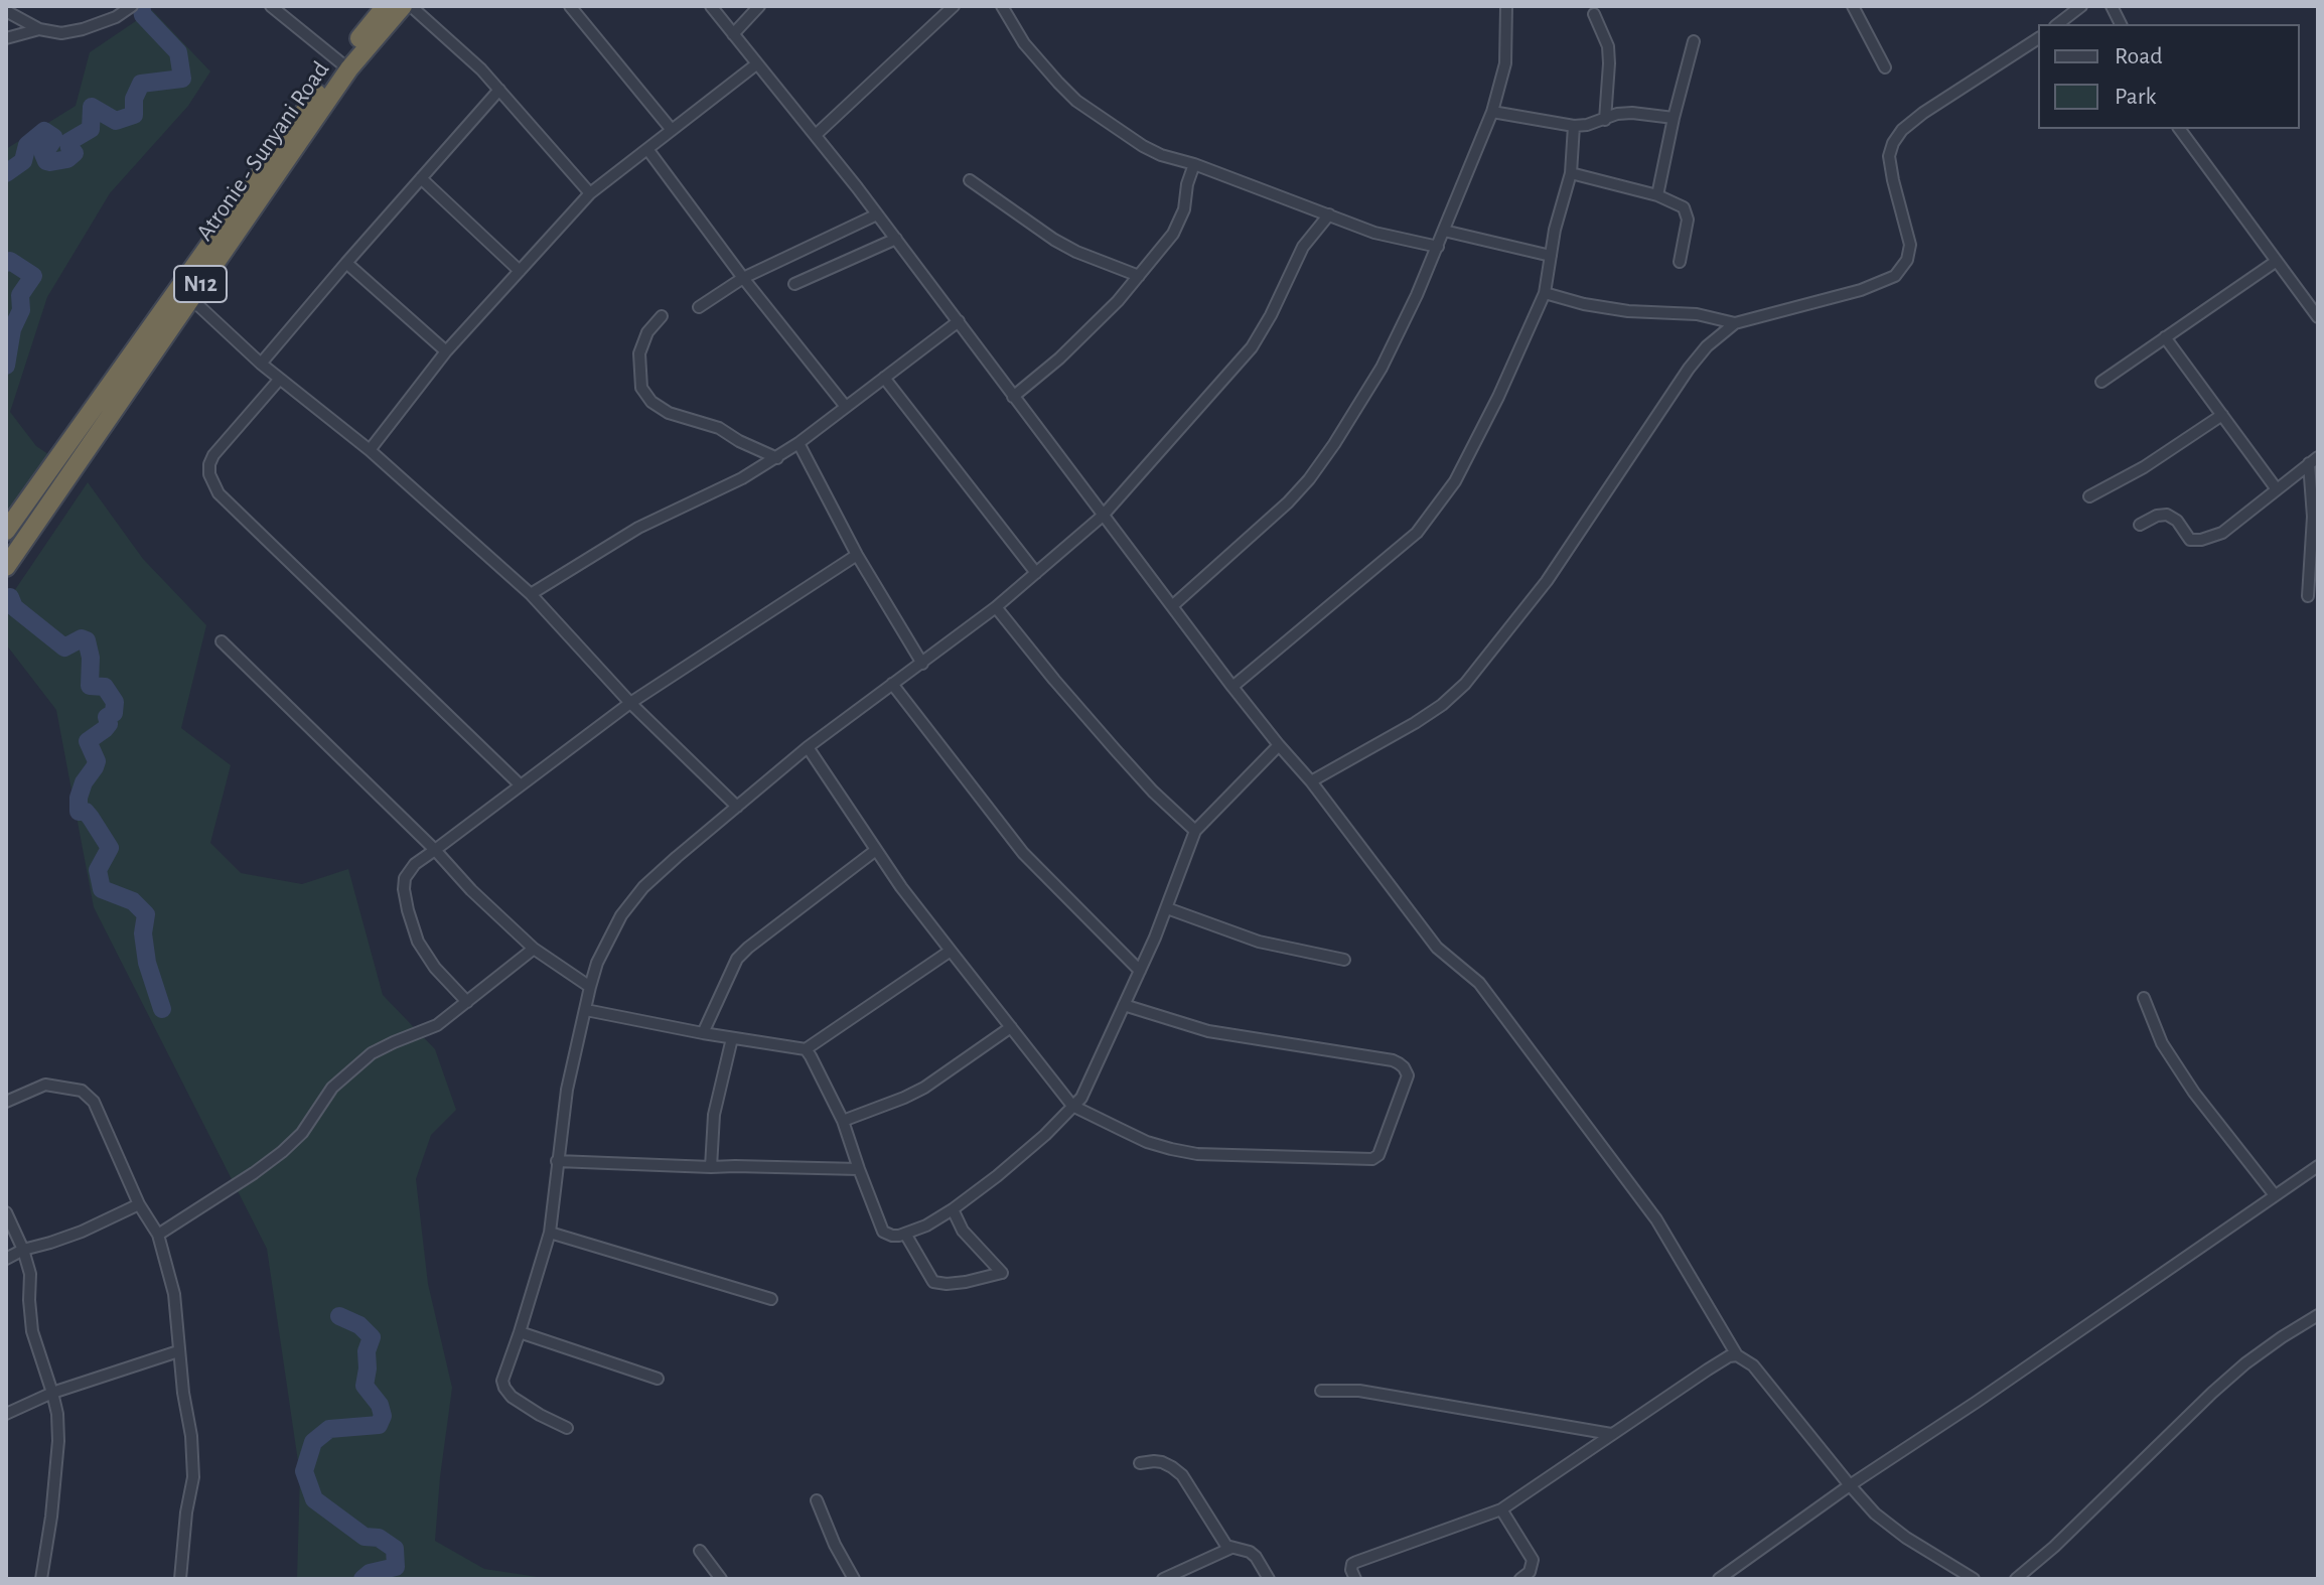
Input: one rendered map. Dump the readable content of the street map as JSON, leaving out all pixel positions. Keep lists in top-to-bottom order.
{
  "streets": {
    "highway": ["Atronie - Sunyani Road", "N12"]
  },
  "crossings": [
    ["Atronie - Sunyani Road", "N12"]
  ],
  "legend": ["Road", "Park"]
}
